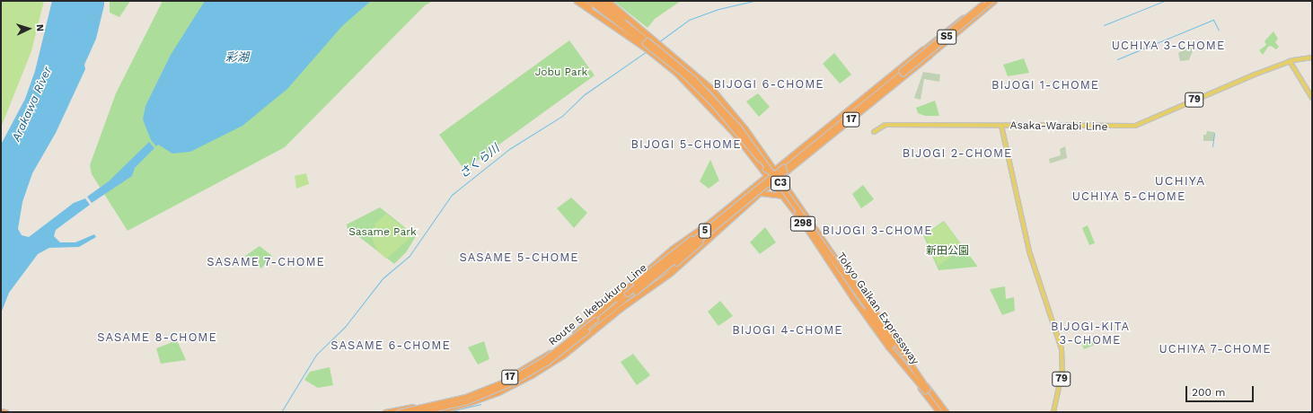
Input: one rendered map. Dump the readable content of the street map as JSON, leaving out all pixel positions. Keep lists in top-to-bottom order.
{
  "streets": {
    "highway": [
      "S5",
      "17",
      "C3",
      "298",
      "5",
      "Route 5 Ikebukuro Line",
      "Tokyo Gaikan Expressway"
    ],
    "main road": ["79", "Asaka-Warabi Line"]
  },
  "crossings": [
    ["S5", "17"],
    ["S5", "Route 5 Ikebukuro Line"],
    ["17", "298"],
    ["17", "Route 5 Ikebukuro Line"],
    ["298", "Tokyo Gaikan Expressway"]
  ],
  "districts": [
    "UCHIYA 3-CHOME",
    "BIJOGI 6-CHOME",
    "BIJOGI 1-CHOME",
    "BIJOGI 5-CHOME",
    "BIJOGI 2-CHOME",
    "UCHIYA",
    "UCHIYA 5-CHOME",
    "BIJOGI 3-CHOME",
    "SASAME 5-CHOME",
    "SASAME 7-CHOME",
    "BIJOGI-KITA 3-CHOME",
    "BIJOGI 4-CHOME",
    "SASAME 8-CHOME",
    "SASAME 6-CHOME",
    "UCHIYA 7-CHOME"
  ],
  "water": ["彩湖", "Arakawa River", "さくら川"],
  "parks": ["Jobu Park", "Sasame Park", "新田公園"],
  "scale_bar": "200 m",
  "north": "right"
}
